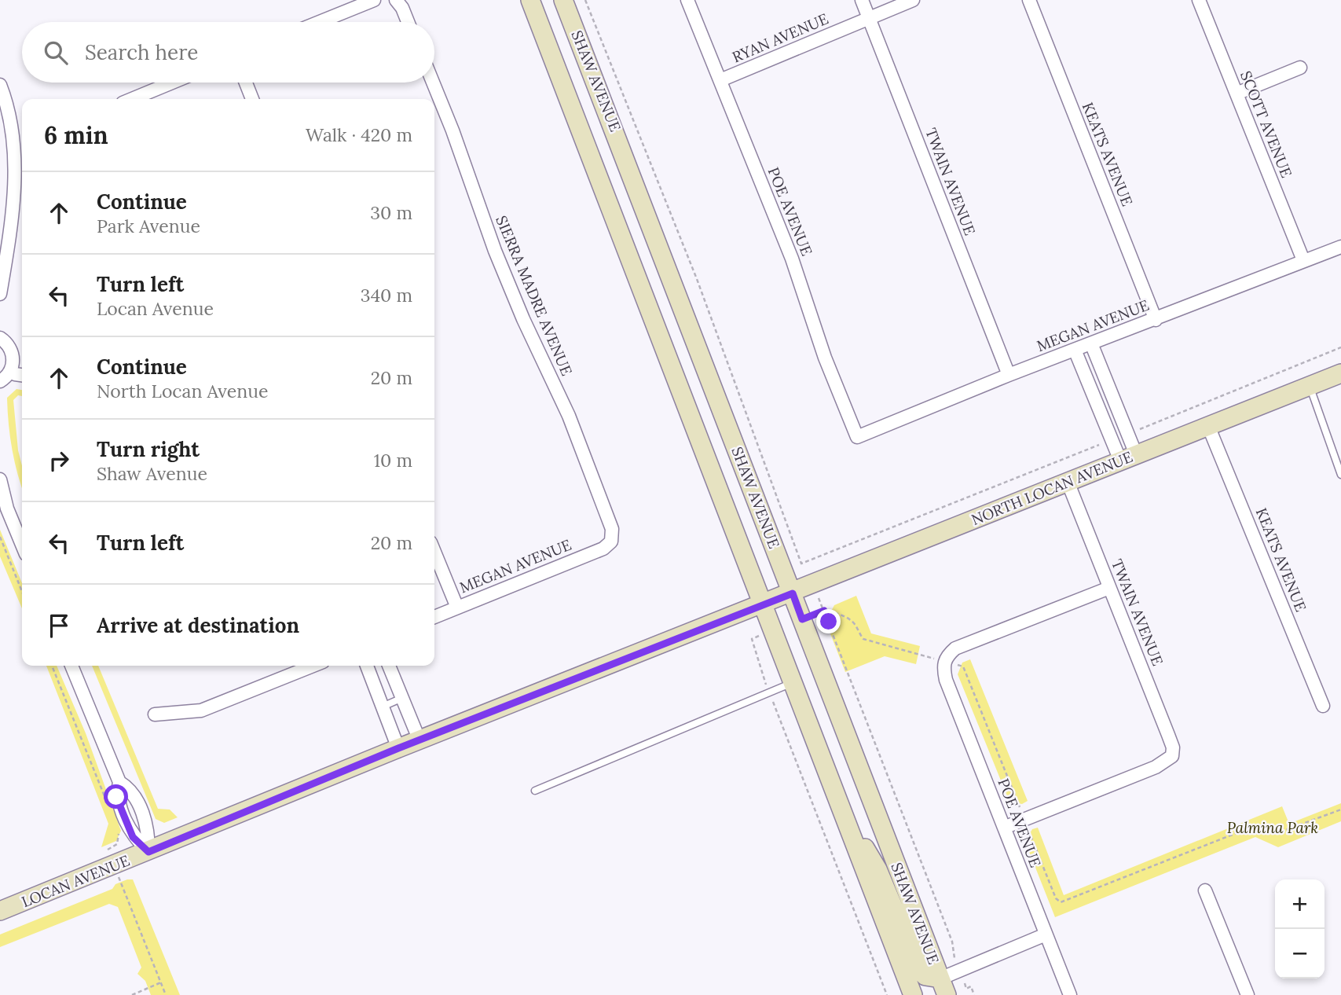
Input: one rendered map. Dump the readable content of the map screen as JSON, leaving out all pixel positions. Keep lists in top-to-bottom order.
{
  "streets": {
    "main road": ["SHAW AVENUE", "NORTH LOCAN AVENUE", "LOCAN AVENUE"],
    "street": [
      "RYAN AVENUE",
      "SCOTT AVENUE",
      "KEATS AVENUE",
      "TWAIN AVENUE",
      "POE AVENUE",
      "SIERRA MADRE AVENUE",
      "MEGAN AVENUE"
    ]
  },
  "crossings": [
    ["RYAN AVENUE", "TWAIN AVENUE"],
    ["RYAN AVENUE", "POE AVENUE"],
    ["SHAW AVENUE", "NORTH LOCAN AVENUE"],
    ["SHAW AVENUE", "LOCAN AVENUE"],
    ["SCOTT AVENUE", "MEGAN AVENUE"],
    ["KEATS AVENUE", "MEGAN AVENUE"],
    ["KEATS AVENUE", "NORTH LOCAN AVENUE"],
    ["TWAIN AVENUE", "MEGAN AVENUE"],
    ["TWAIN AVENUE", "NORTH LOCAN AVENUE"],
    ["POE AVENUE", "MEGAN AVENUE"],
    ["SIERRA MADRE AVENUE", "MEGAN AVENUE"],
    ["NORTH LOCAN AVENUE", "LOCAN AVENUE"]
  ],
  "parks": ["Palmina Park"],
  "page": {
    "search": "Search here",
    "heading": ["6 min", "Walk · 420 m"],
    "list": [
      ["Continue", "Park Avenue", "30 m"],
      ["Turn left", "Locan Avenue", "340 m"],
      ["Continue", "North Locan Avenue", "20 m"],
      ["Turn right", "Shaw Avenue", "10 m"],
      ["Turn left", "20 m"],
      "Arrive at destination"
    ],
    "map_buttons": ["+", "−"]
  }
}
